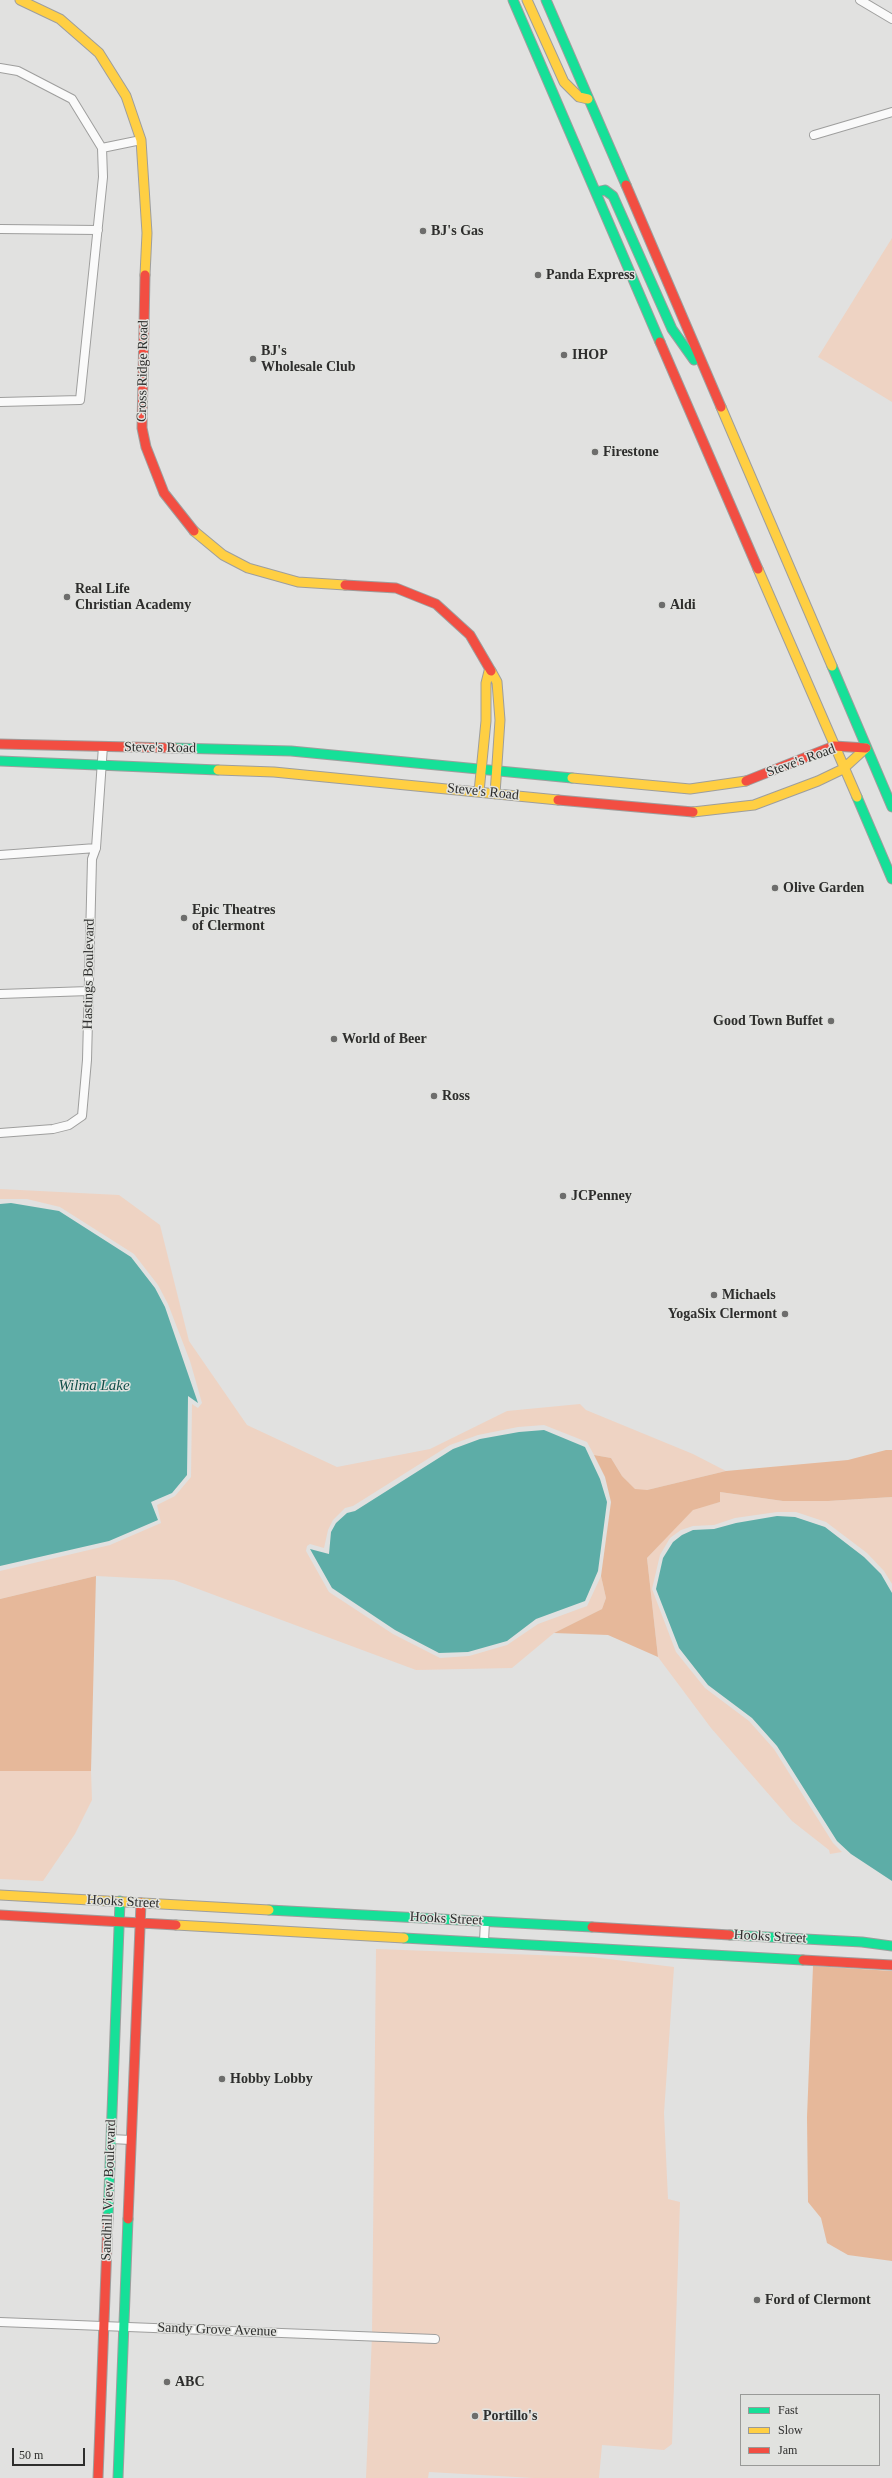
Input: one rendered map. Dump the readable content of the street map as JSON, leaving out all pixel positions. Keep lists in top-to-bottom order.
{
  "streets": {
    "main road": [
      "Cross Ridge Road",
      "Steve's Road",
      "Hooks Street",
      "Sandhill View Boulevard"
    ],
    "street": ["Hastings Boulevard", "Sandy Grove Avenue"]
  },
  "crossings": [
    ["Cross Ridge Road", "Steve's Road"],
    ["Steve's Road", "Hastings Boulevard"],
    ["Hooks Street", "Sandhill View Boulevard"],
    ["Sandhill View Boulevard", "Sandy Grove Avenue"]
  ],
  "water": ["Wilma Lake"],
  "places": [
    "BJ's Gas",
    "Panda Express",
    "IHOP",
    "BJ's Wholesale Club",
    "Firestone",
    "Real Life Christian Academy",
    "Aldi",
    "Olive Garden",
    "Epic Theatres of Clermont",
    "Good Town Buffet",
    "World of Beer",
    "Ross",
    "JCPenney",
    "Michaels",
    "YogaSix Clermont",
    "Hobby Lobby",
    "Ford of Clermont",
    "ABC",
    "Portillo's"
  ],
  "legend": ["Fast", "Slow", "Jam"],
  "scale_bar": "50 m"
}
